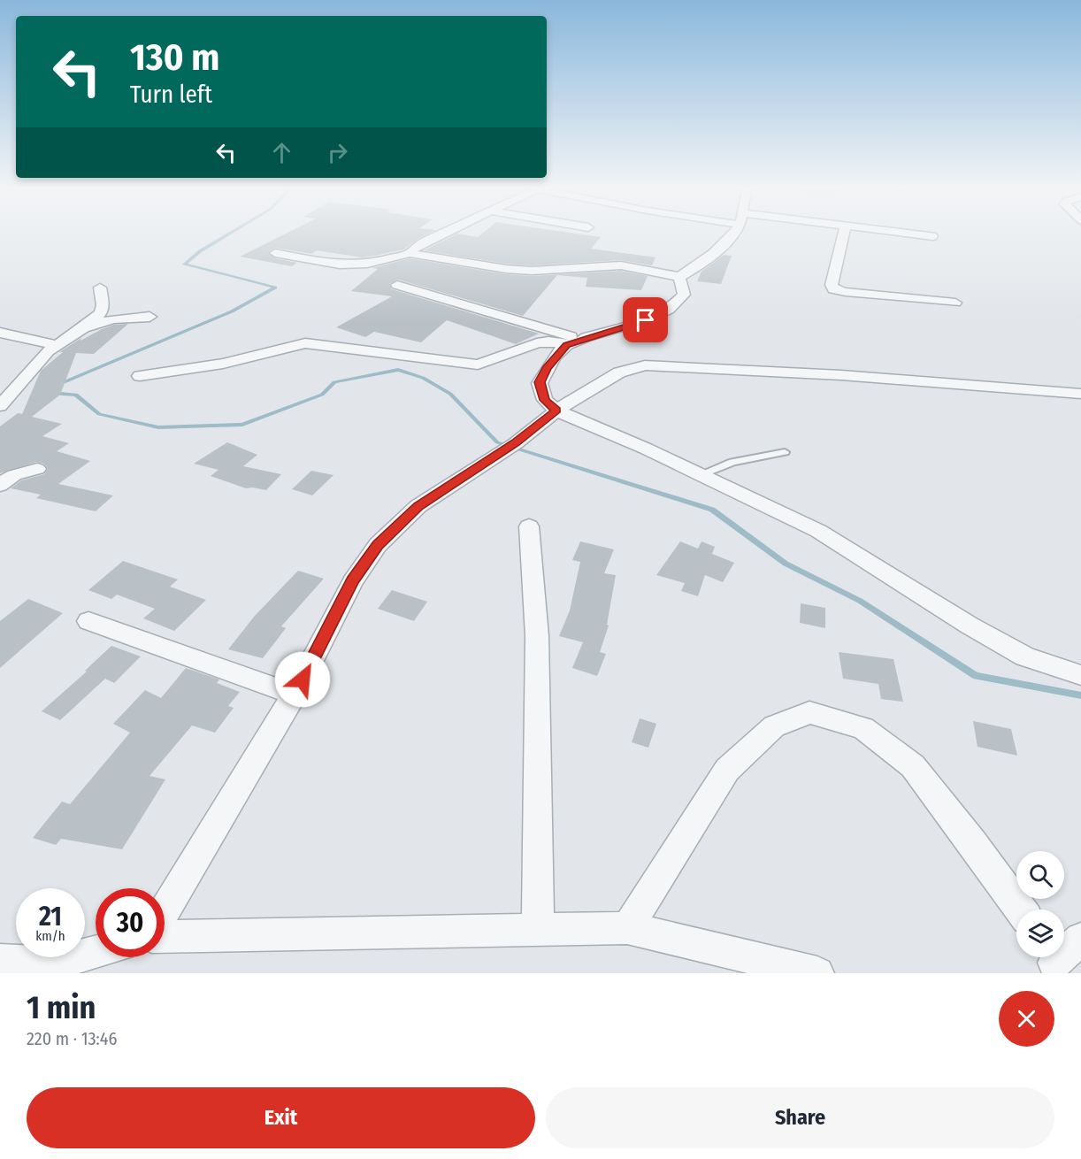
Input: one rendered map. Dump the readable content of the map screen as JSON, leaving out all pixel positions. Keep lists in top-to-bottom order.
{
  "page": {
    "turn": ["130 m", "Turn left"],
    "speed": "21 km/h",
    "limit": "30",
    "heading": ["1 min", "220 m · 13:46"],
    "buttons": ["Exit", "Share"]
  }
}
